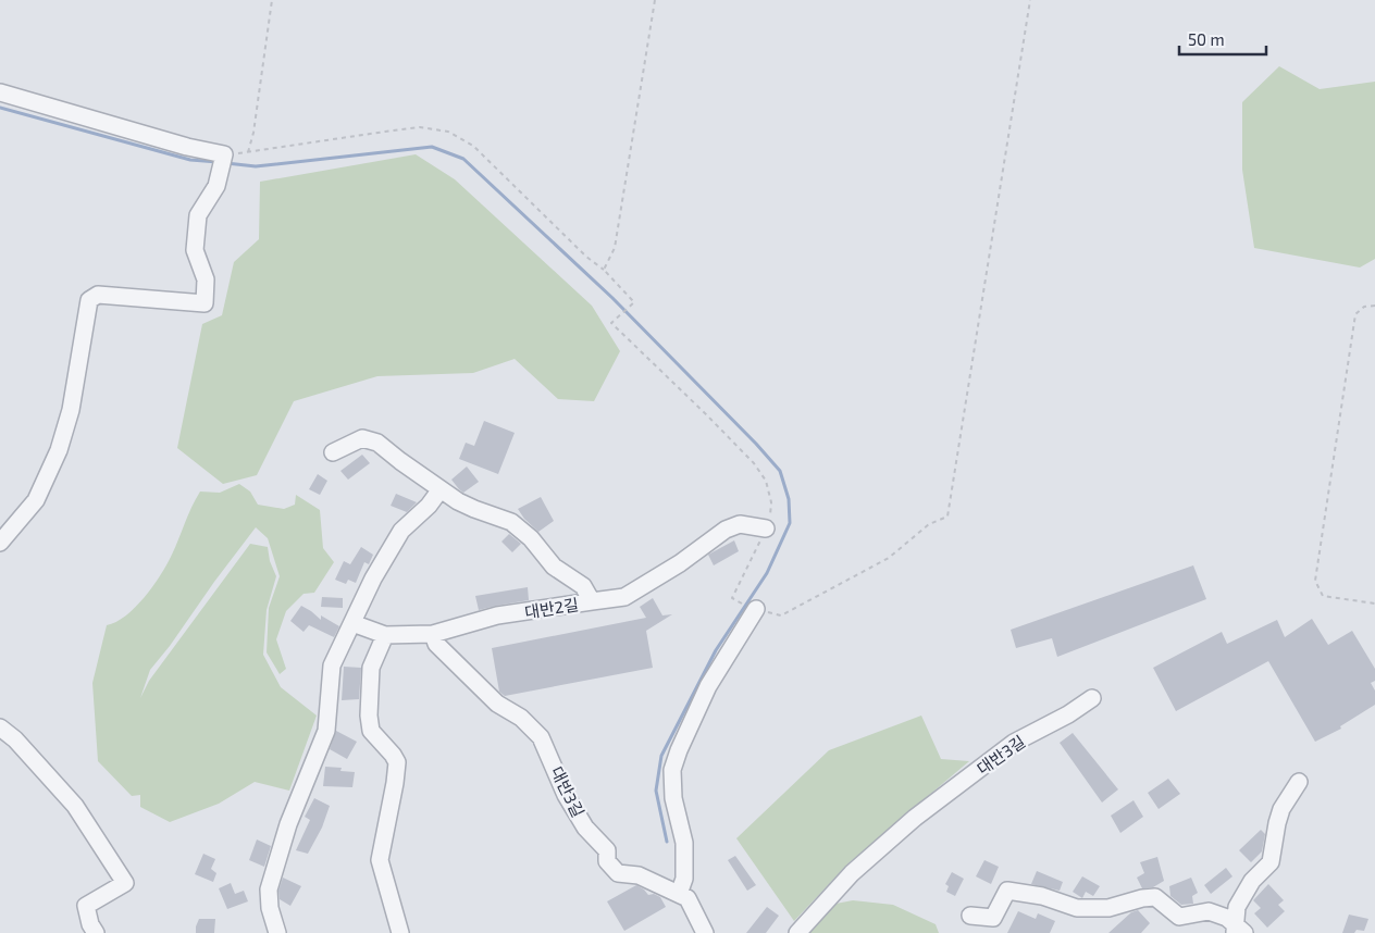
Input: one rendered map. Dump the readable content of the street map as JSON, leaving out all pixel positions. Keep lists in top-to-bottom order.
{
  "streets": {
    "street": ["대반2길", "대반3길"]
  },
  "crossings": [
    ["대반2길", "대반3길"]
  ],
  "scale_bar": "50 m"
}
